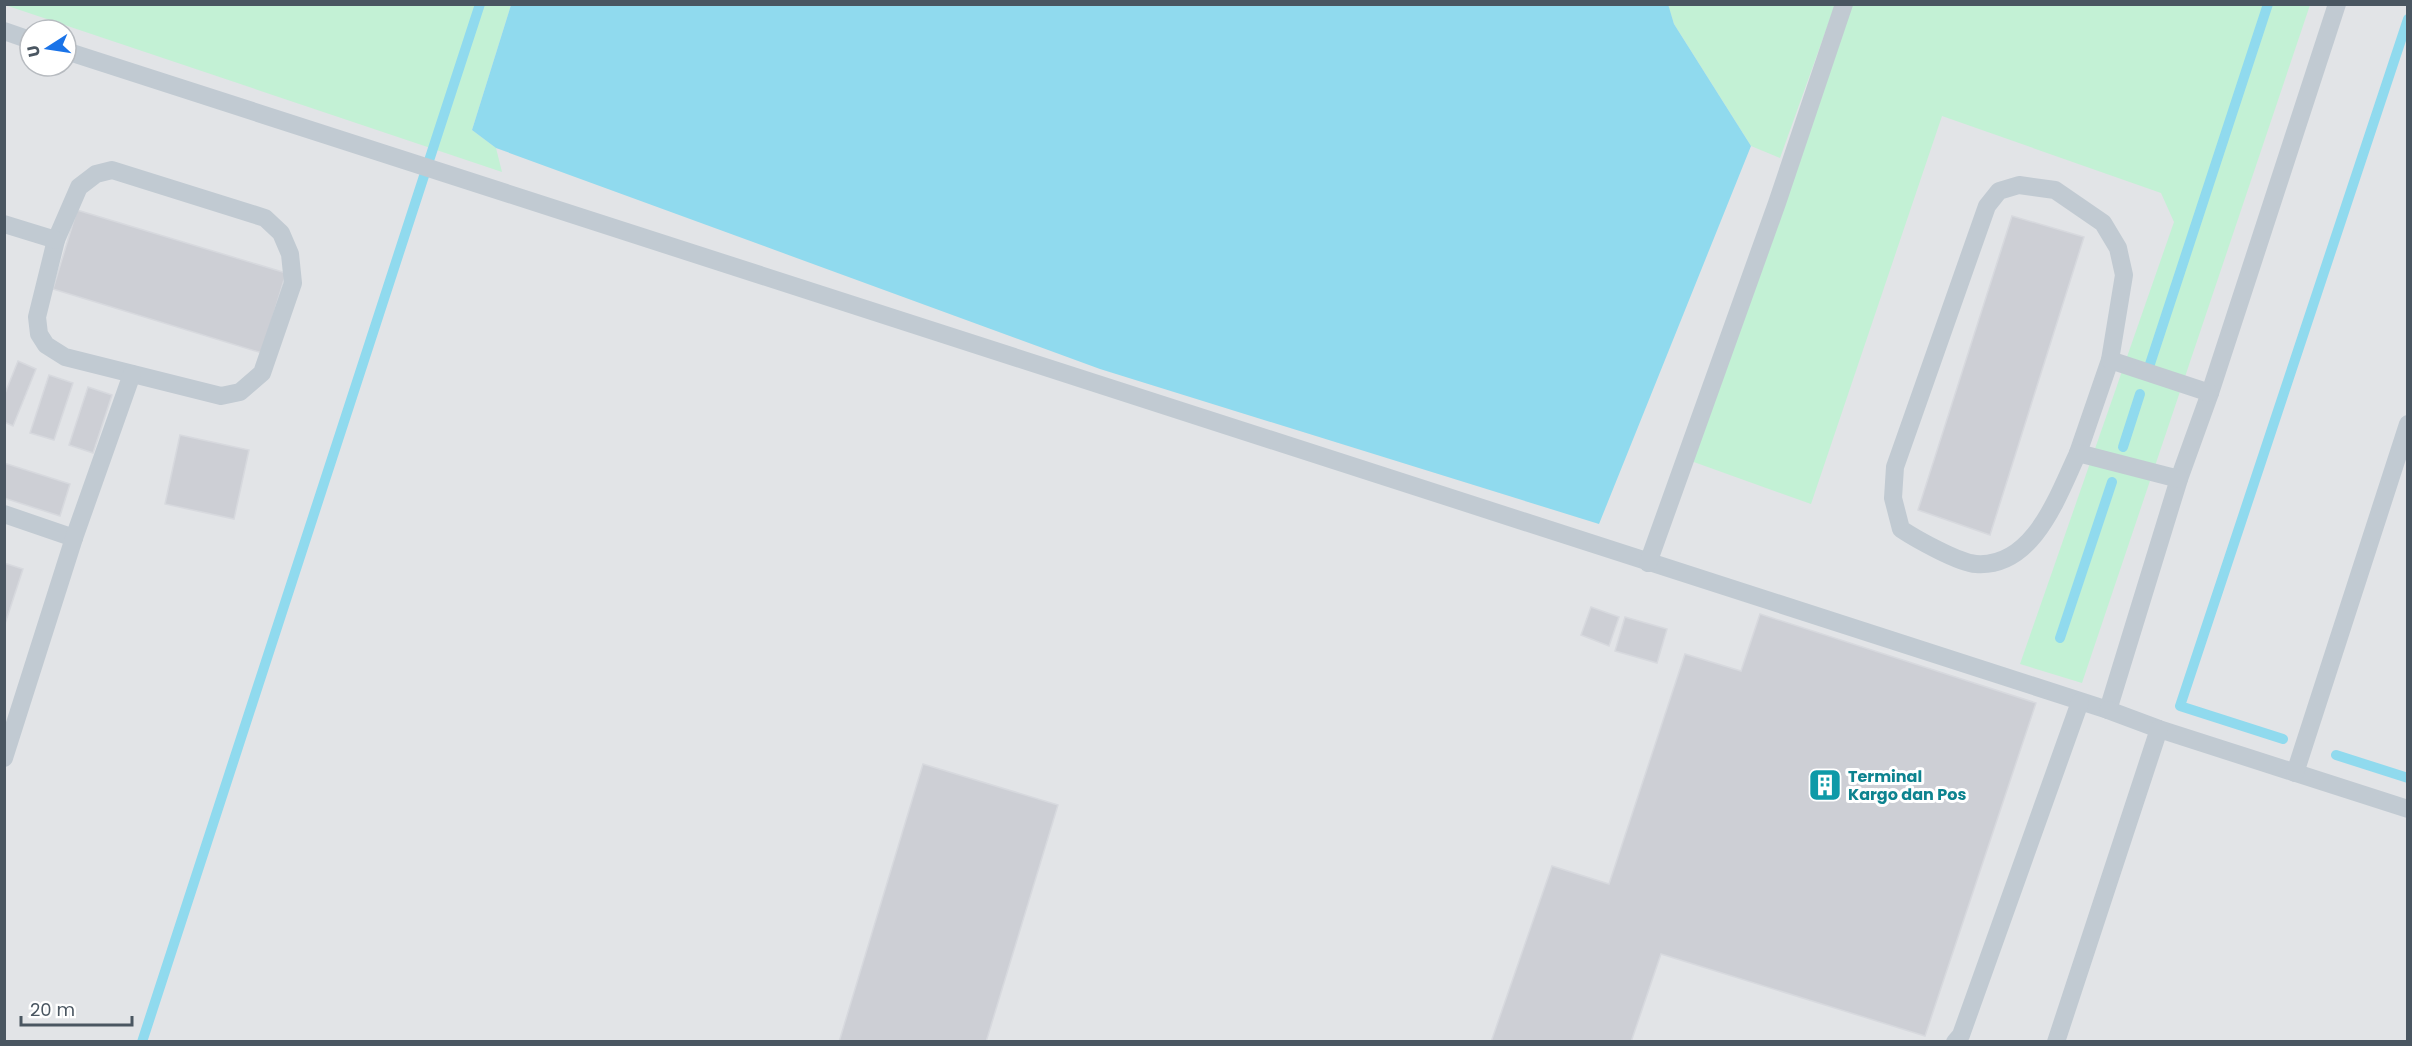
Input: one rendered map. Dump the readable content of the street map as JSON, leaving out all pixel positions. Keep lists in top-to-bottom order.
{
  "places": {
    "building": ["Terminal Kargo dan Pos"]
  },
  "scale_bar": "20 m",
  "north": "left"
}
